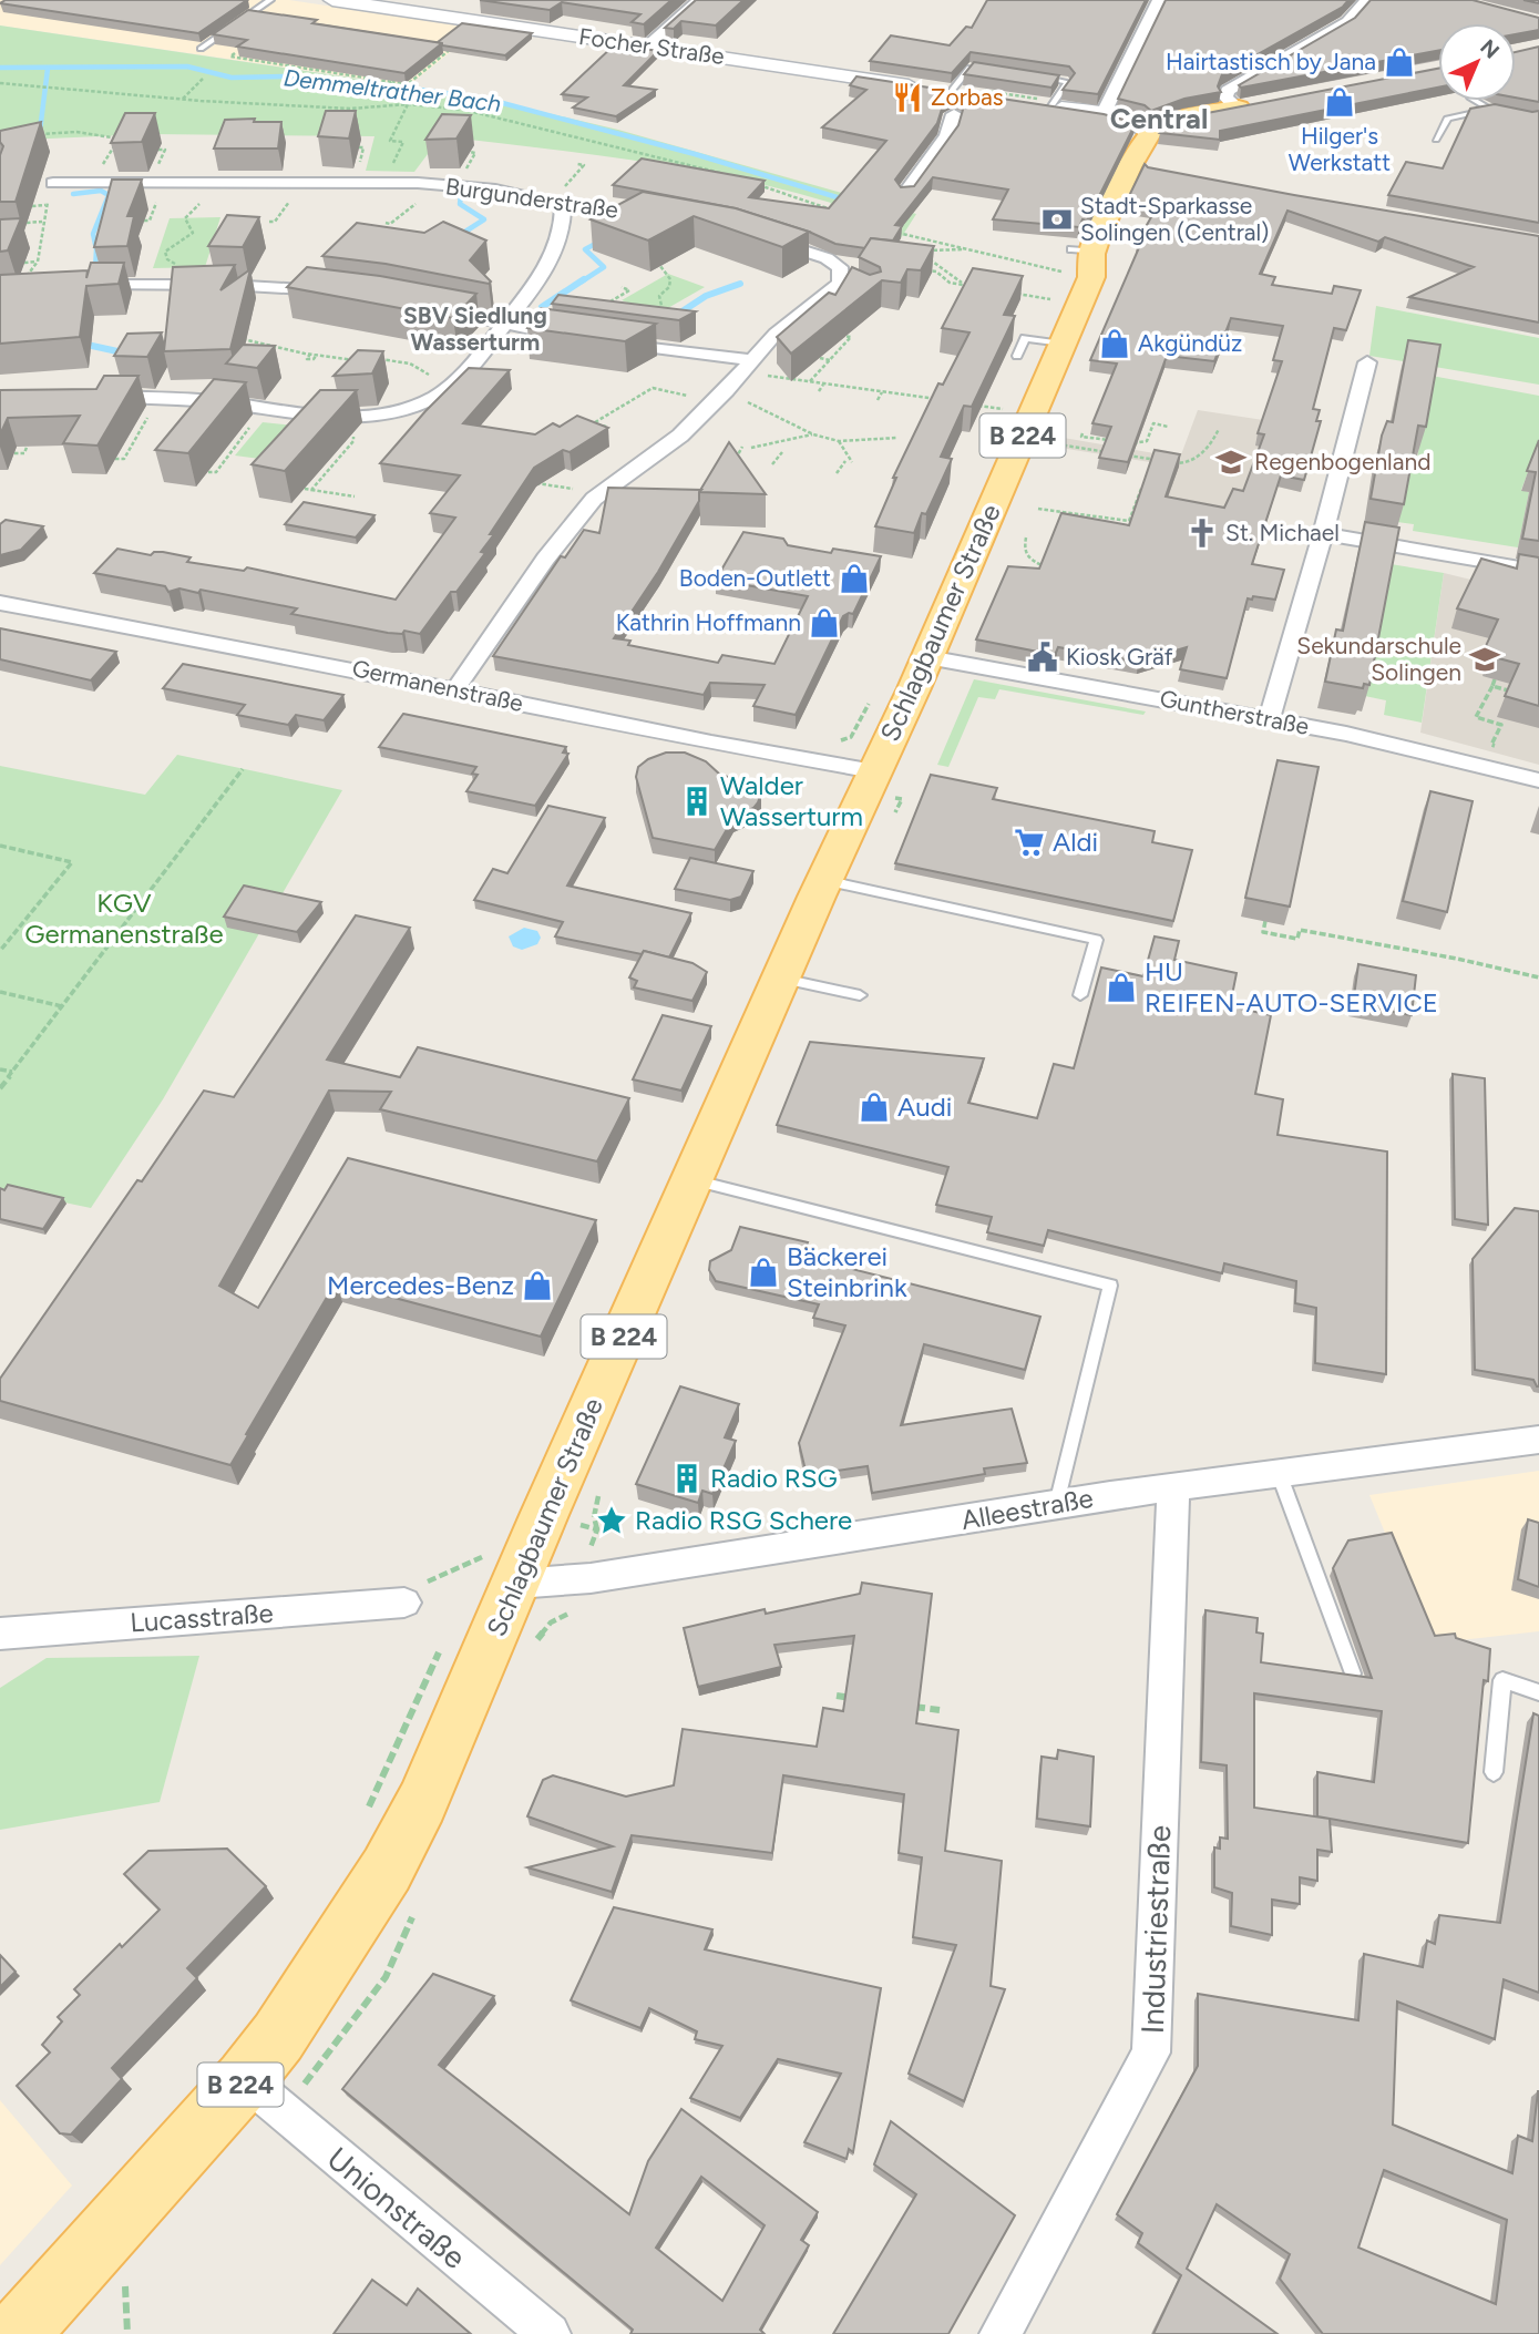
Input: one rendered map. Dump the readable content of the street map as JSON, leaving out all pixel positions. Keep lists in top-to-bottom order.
{
  "streets": {
    "main road": ["Focher Straße", "B 224", "Schlagbaumer Straße"],
    "street": [
      "Burgunderstraße",
      "Germanenstraße",
      "Guntherstraße",
      "Alleestraße",
      "Lucasstraße",
      "Industriestraße",
      "Unionstraße"
    ]
  },
  "crossings": [
    ["Schlagbaumer Straße", "Germanenstraße"],
    ["Schlagbaumer Straße", "Guntherstraße"],
    ["Schlagbaumer Straße", "Alleestraße"],
    ["Schlagbaumer Straße", "Unionstraße"],
    ["Alleestraße", "Industriestraße"]
  ],
  "districts": ["Central", "SBV Siedlung Wasserturm"],
  "water": ["Demmeltrather Bach"],
  "parks": ["KGV Germanenstraße"],
  "places": {
    "shop": [
      "Hairtastisch by Jana",
      "Hilger's Werkstatt",
      "Akgündüz",
      "Boden-Outlett",
      "Kathrin Hoffmann",
      "HU REIFEN-AUTO-SERVICE",
      "Audi",
      "Bäckerei Steinbrink",
      "Mercedes-Benz"
    ],
    "restaurant": ["Zorbas"],
    "bank": ["Stadt-Sparkasse Solingen (Central)"],
    "school or university": ["Regenbogenland", "Sekundarschule Solingen"],
    "church": ["St. Michael"],
    "public building": ["Kiosk Gräf"],
    "building": ["Walder Wasserturm", "Radio RSG"],
    "supermarket": ["Aldi"],
    "place": ["Radio RSG Schere"]
  },
  "north": "top right"
}
